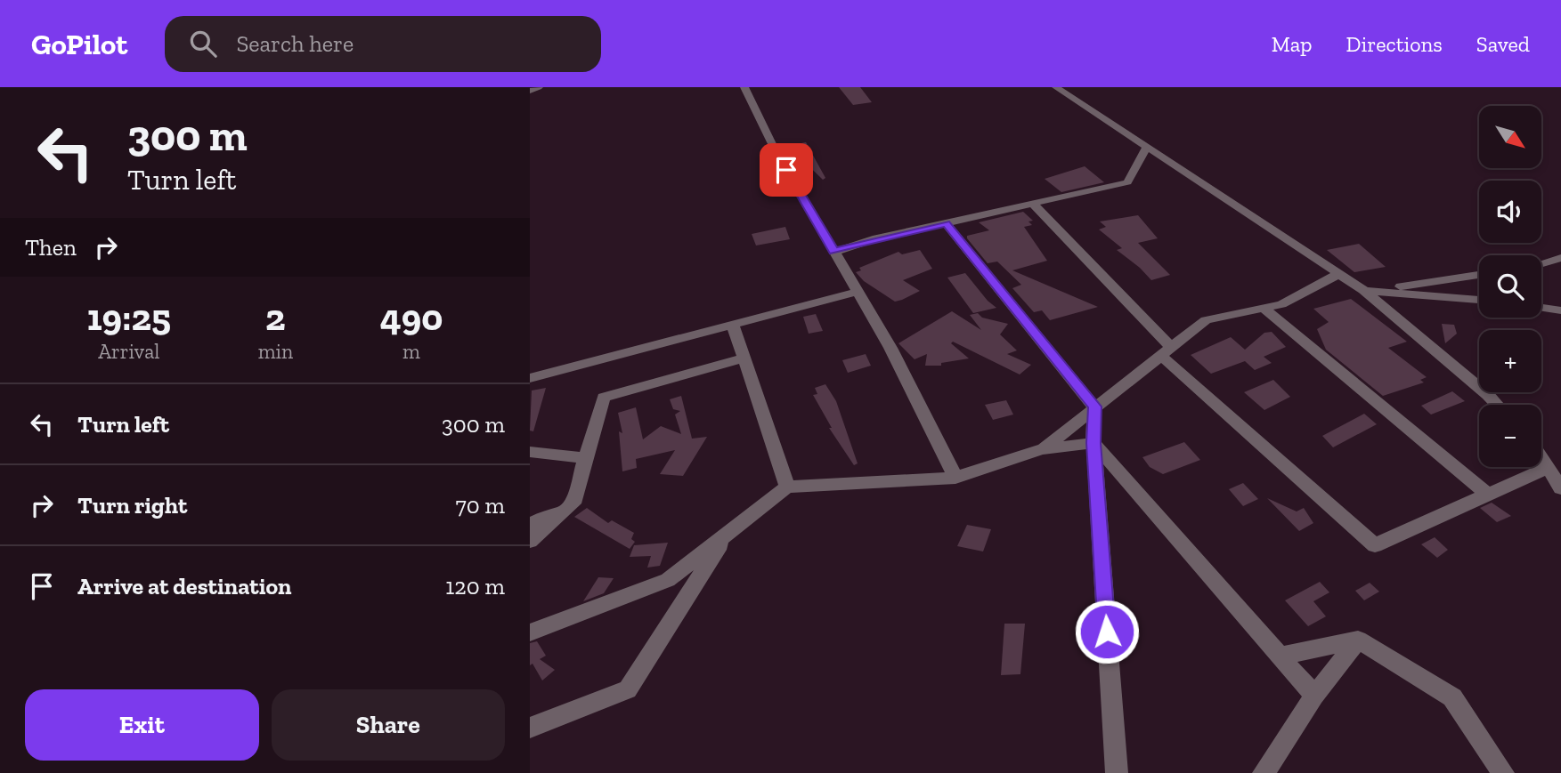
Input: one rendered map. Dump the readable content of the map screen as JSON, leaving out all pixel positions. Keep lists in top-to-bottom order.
{
  "north": "bottom right",
  "page": {
    "header": "GoPilot",
    "search": "Search here",
    "nav": ["Map", "Directions", "Saved"],
    "turn": ["300 m", "Turn left"],
    "map_buttons": ["+", "−"],
    "then": "Then",
    "eta": [
      "19:25",
      "Arrival",
      "2",
      "min",
      "490",
      "m"
    ],
    "list": [
      {
        "name": "Turn left",
        "value": "300 m"
      },
      {
        "name": "Turn right",
        "value": "70 m"
      },
      {
        "name": "Arrive at destination",
        "value": "120 m"
      }
    ],
    "buttons": ["Exit", "Share"]
  }
}
